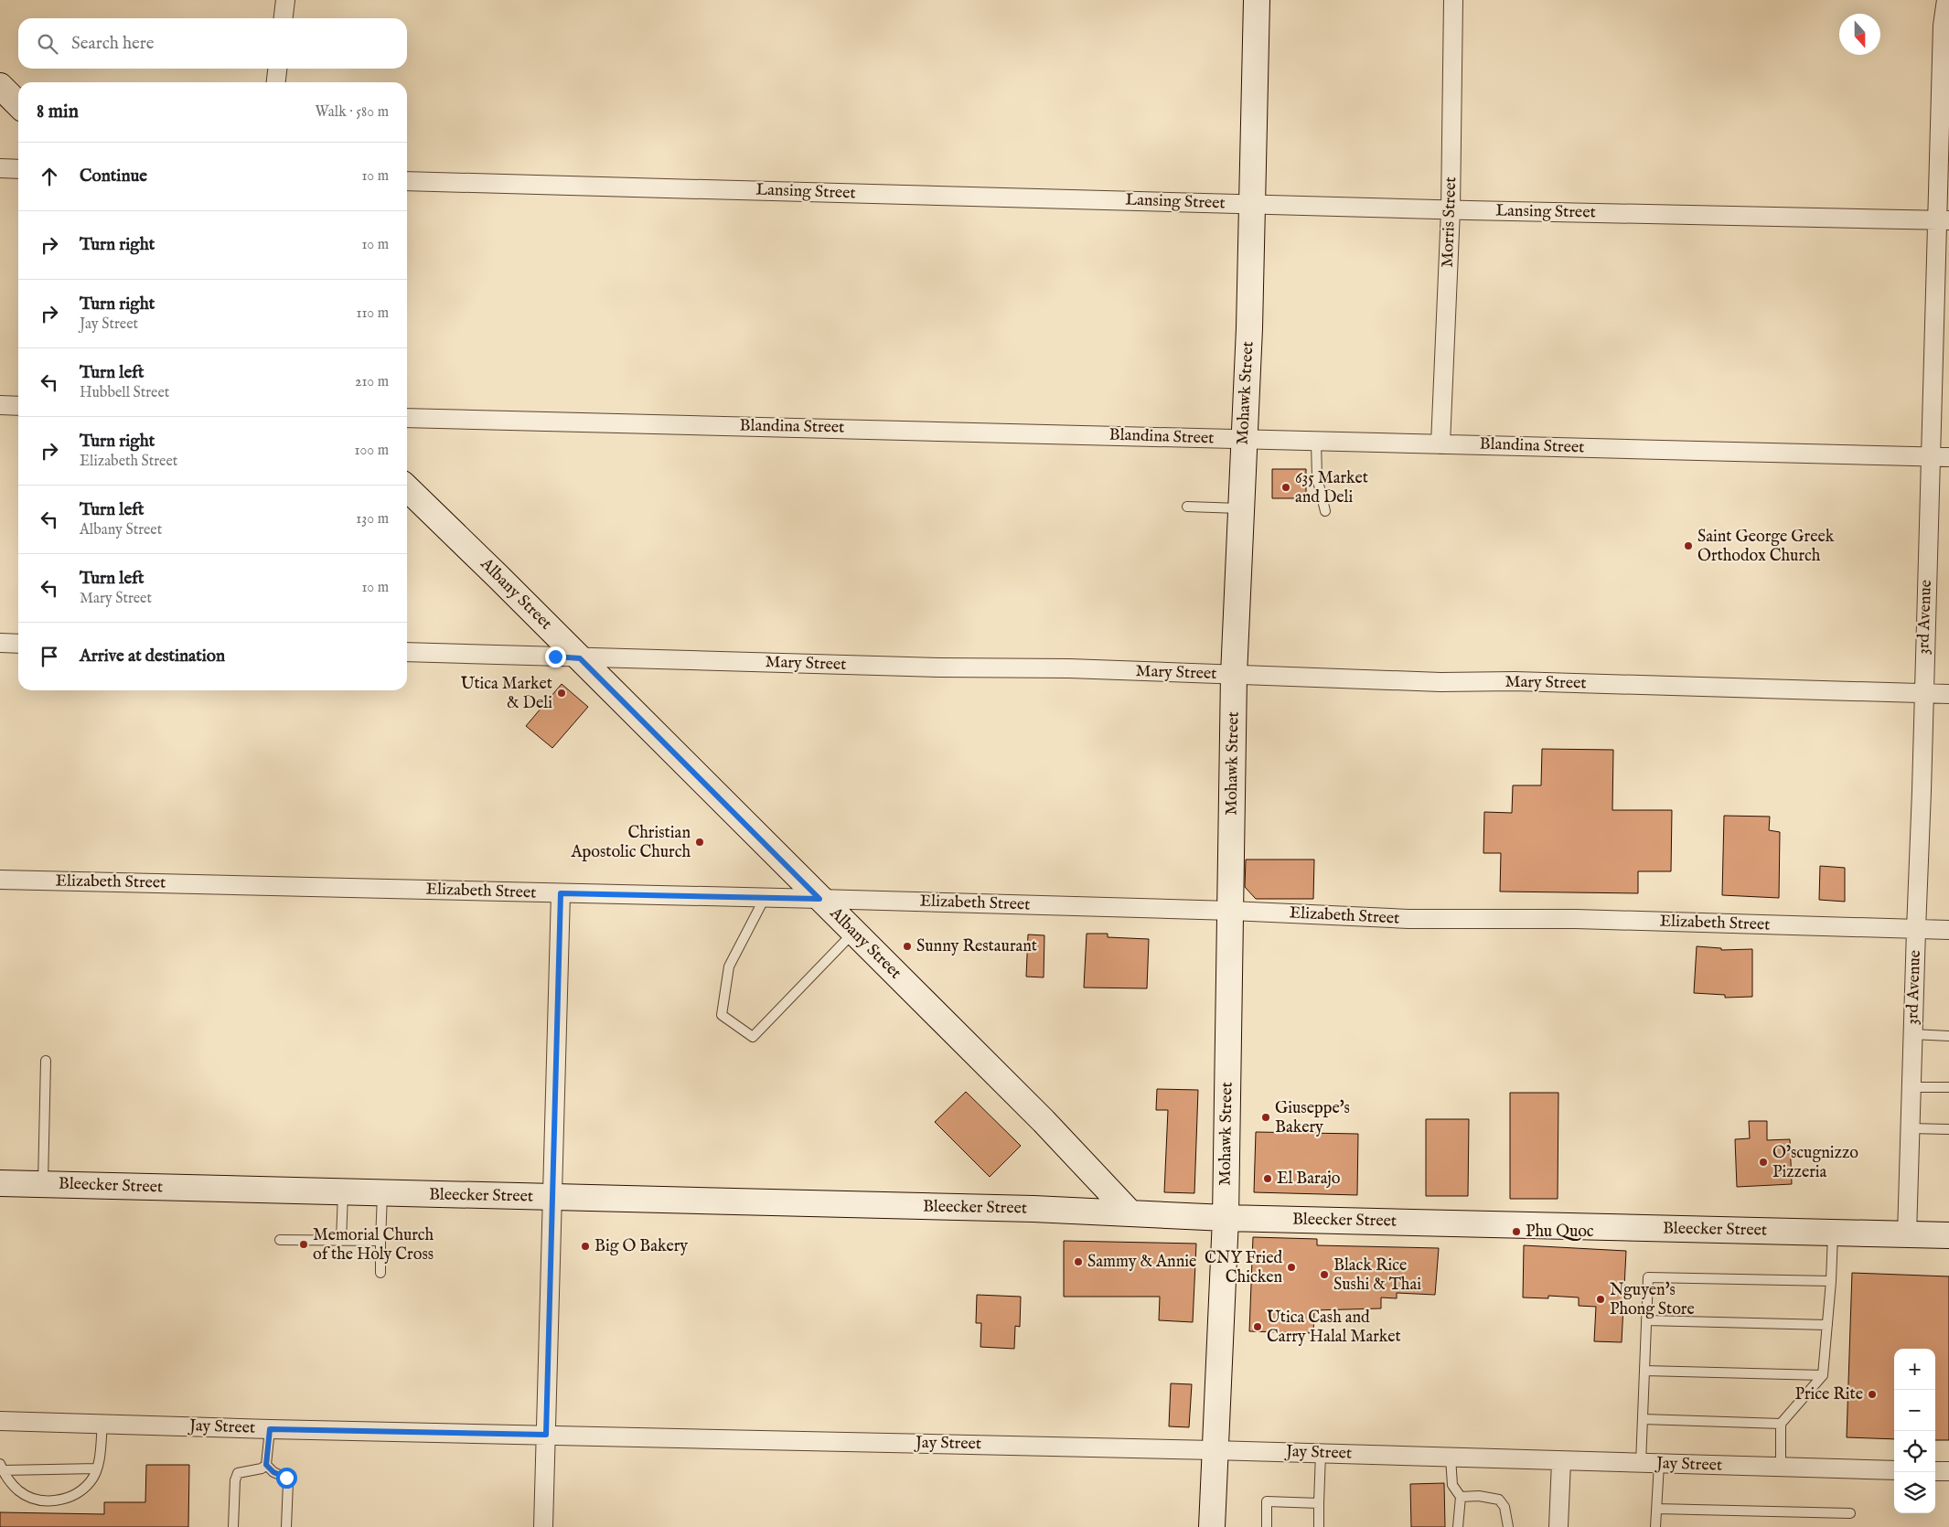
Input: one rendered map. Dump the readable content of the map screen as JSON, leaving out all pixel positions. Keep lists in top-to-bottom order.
{
  "streets": {
    "street": [
      "Lansing Street",
      "Morris Street",
      "Mohawk Street",
      "Blandina Street",
      "Albany Street",
      "3rd Avenue",
      "Mary Street",
      "Elizabeth Street",
      "Bleecker Street",
      "Jay Street"
    ]
  },
  "crossings": [
    ["Lansing Street", "Morris Street"],
    ["Lansing Street", "Mohawk Street"],
    ["Lansing Street", "3rd Avenue"],
    ["Morris Street", "Blandina Street"],
    ["Mohawk Street", "Blandina Street"],
    ["Mohawk Street", "Mary Street"],
    ["Mohawk Street", "Elizabeth Street"],
    ["Mohawk Street", "Bleecker Street"],
    ["Mohawk Street", "Jay Street"],
    ["Blandina Street", "3rd Avenue"],
    ["Albany Street", "Mary Street"],
    ["Albany Street", "Elizabeth Street"],
    ["Albany Street", "Bleecker Street"],
    ["3rd Avenue", "Mary Street"],
    ["3rd Avenue", "Elizabeth Street"],
    ["3rd Avenue", "Bleecker Street"]
  ],
  "places": [
    "635 Market and Deli",
    "Saint George Greek Orthodox Church",
    "Utica Market & Deli",
    "Christian Apostolic Church",
    "Sunny Restaurant",
    "Giuseppe's Bakery",
    "O’scugnizzo Pizzeria",
    "El Barajo",
    "Phu Quoc",
    "Memorial Church of the Holy Cross",
    "Big O Bakery",
    "Sammy & Annie",
    "CNY Fried Chicken",
    "Black Rice Sushi & Thai",
    "Nguyen's Phong Store",
    "Utica Cash and Carry Halal Market",
    "Price Rite"
  ],
  "north": "bottom",
  "page": {
    "search": "Search here",
    "heading": ["8 min", "Walk · 580 m"],
    "list": [
      ["Continue", "10 m"],
      ["Turn right", "10 m"],
      ["Turn right", "Jay Street", "110 m"],
      ["Turn left", "Hubbell Street", "210 m"],
      ["Turn right", "Elizabeth Street", "100 m"],
      ["Turn left", "Albany Street", "130 m"],
      ["Turn left", "Mary Street", "10 m"],
      "Arrive at destination"
    ],
    "map_buttons": ["+", "−"]
  }
}
